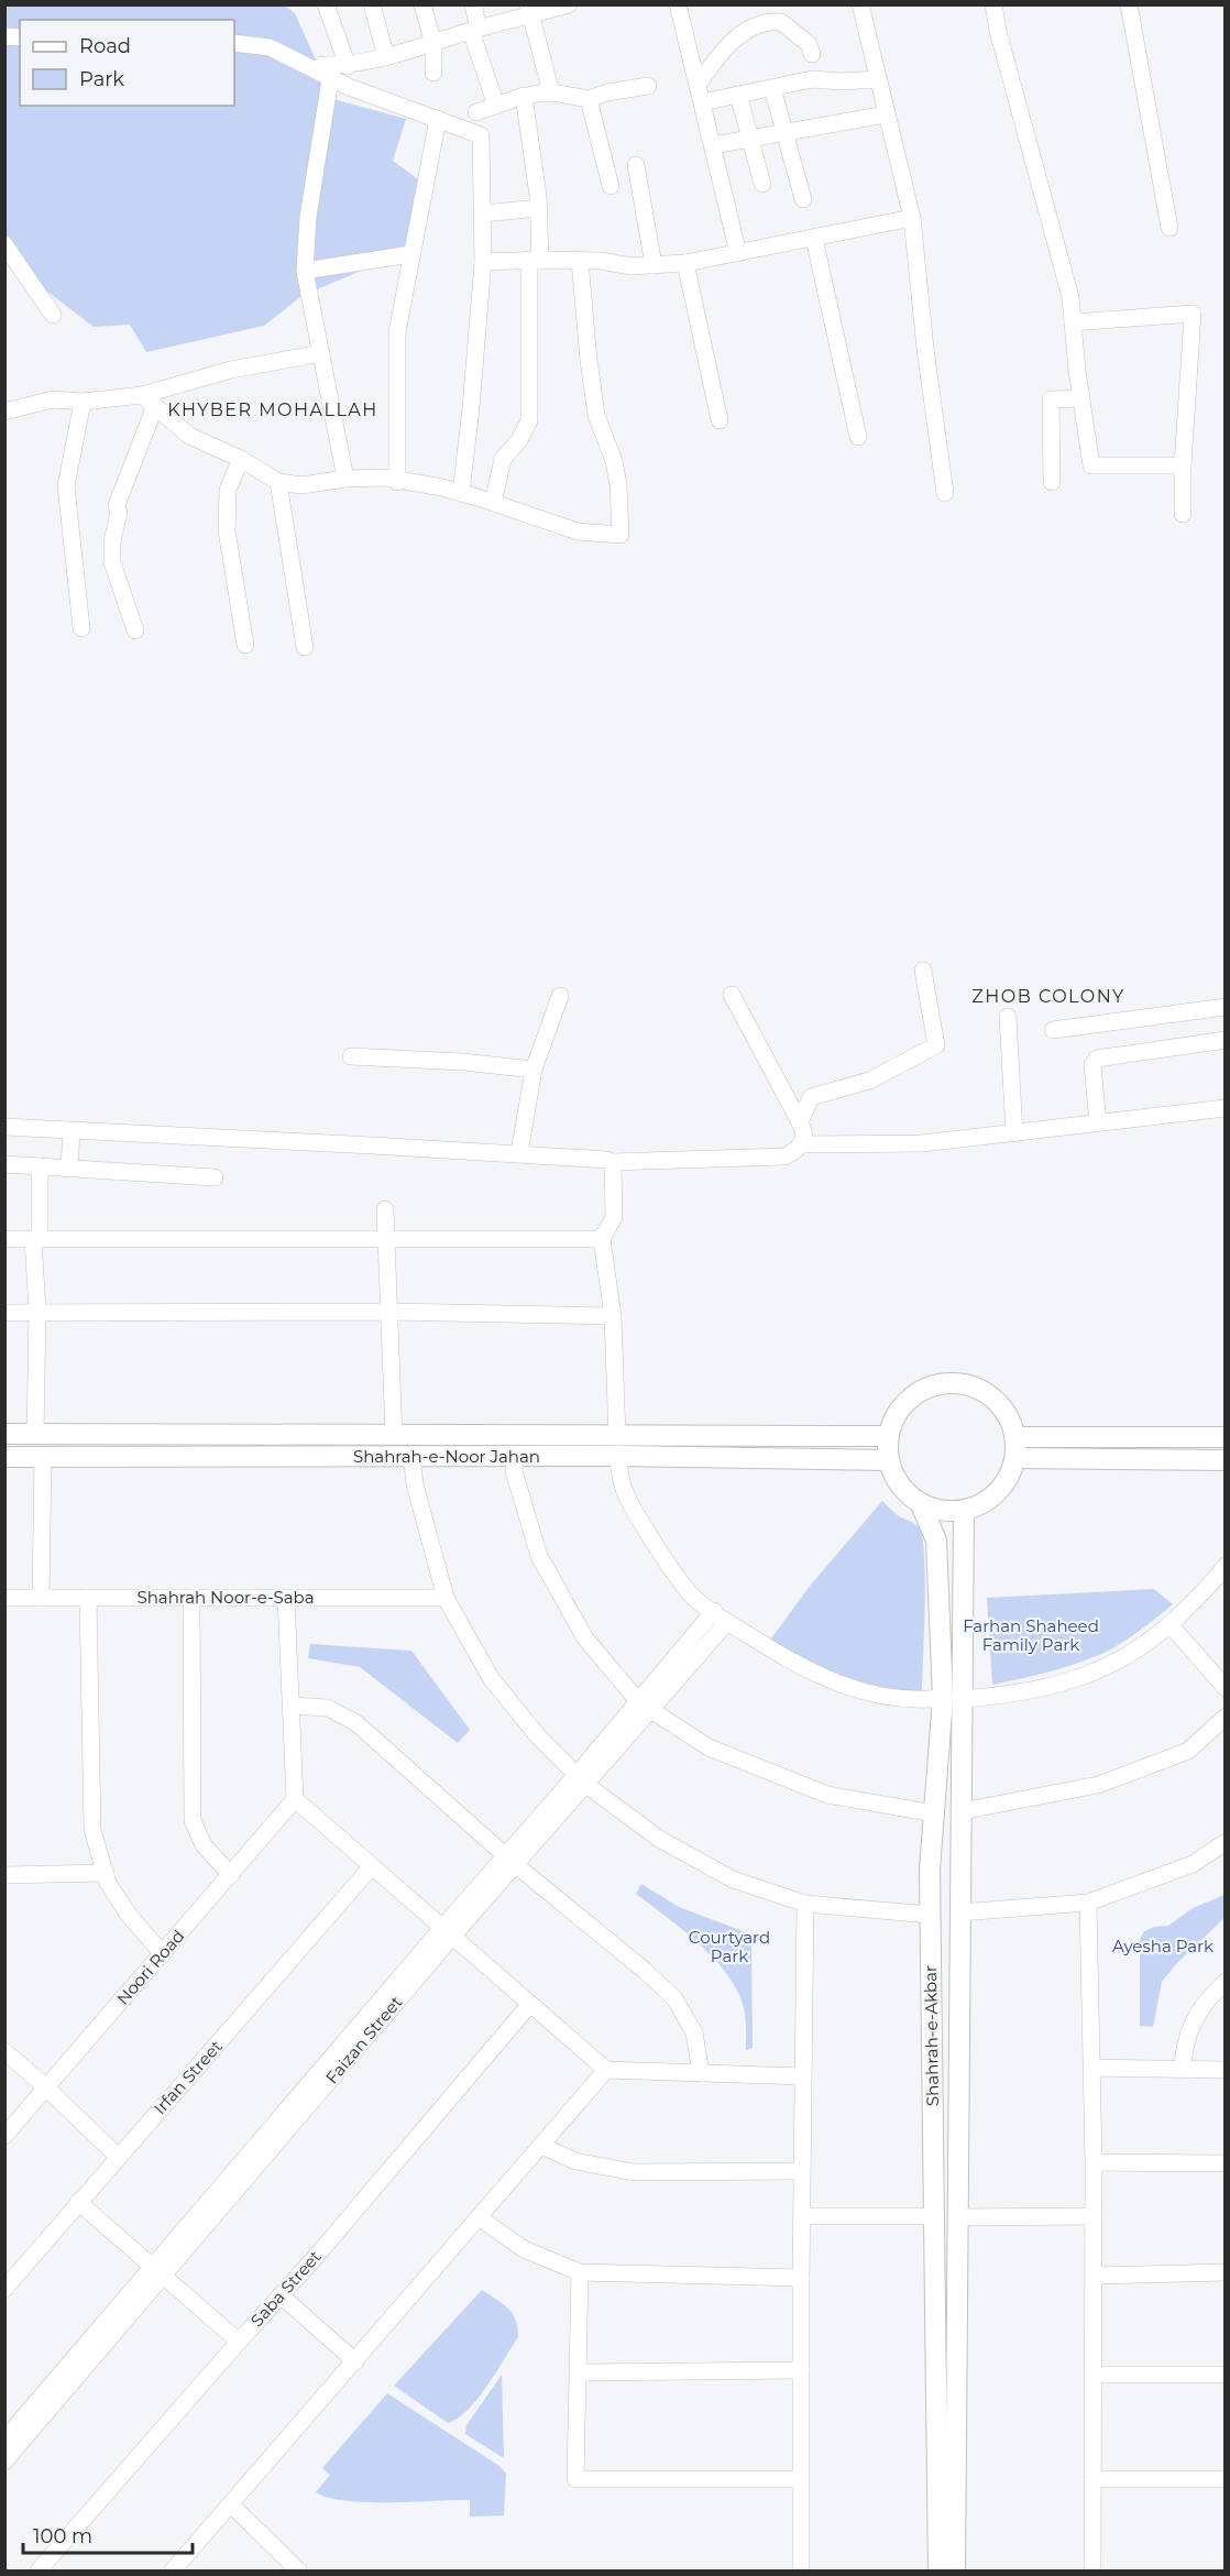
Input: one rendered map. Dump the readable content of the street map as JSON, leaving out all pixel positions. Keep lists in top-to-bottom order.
{
  "streets": {
    "main road": ["Shahrah-e-Noor Jahan", "Shahrah-e-Akbar"],
    "street": [
      "Shahrah Noor-e-Saba",
      "Noori Road",
      "Faizan Street",
      "Irfan Street",
      "Saba Street"
    ]
  },
  "crossings": [
    ["Shahrah-e-Noor Jahan", "Shahrah-e-Akbar"]
  ],
  "districts": ["KHYBER MOHALLAH", "ZHOB COLONY"],
  "parks": ["Farhan Shaheed Family Park", "Courtyard Park", "Ayesha Park"],
  "legend": ["Road", "Park"],
  "scale_bar": "100 m"
}
